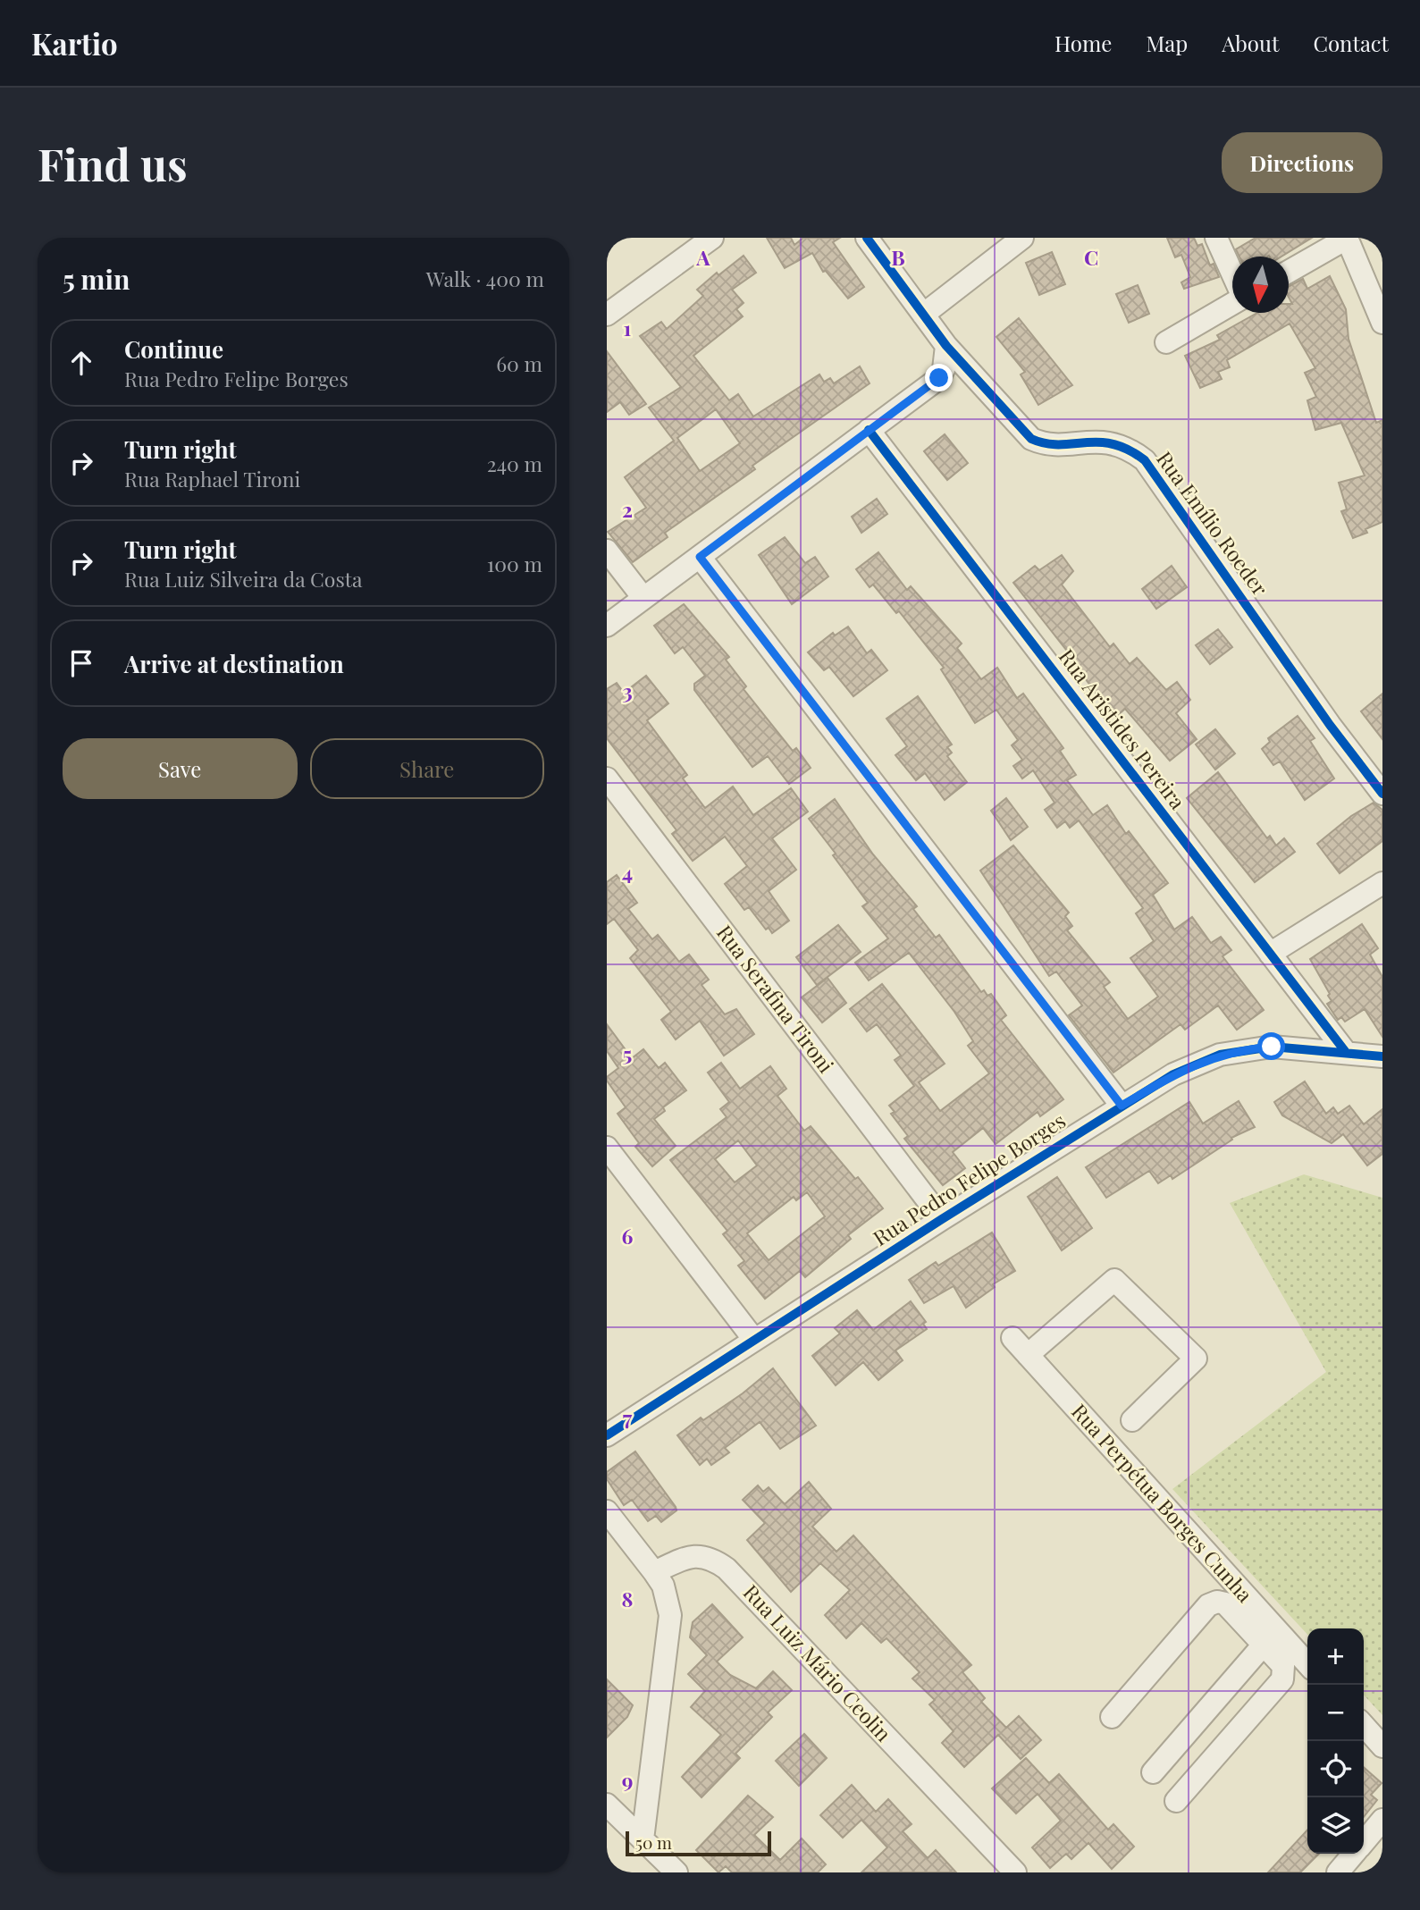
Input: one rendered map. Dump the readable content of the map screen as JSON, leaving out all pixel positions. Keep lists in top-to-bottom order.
{
  "streets": {
    "street": [
      "Rua Emílio Roeder",
      "Rua Aristides Pereira",
      "Rua Serafina Tironi",
      "Rua Pedro Felipe Borges",
      "Rua Perpétua Borges Cunha",
      "Rua Luiz Mário Ceolin"
    ]
  },
  "crossings": [
    ["Rua Aristides Pereira", "Rua Pedro Felipe Borges"],
    ["Rua Serafina Tironi", "Rua Pedro Felipe Borges"]
  ],
  "scale_bar": "50 m",
  "north": "bottom",
  "page": {
    "header": "Kartio",
    "nav": [
      "Home",
      "Map",
      "About",
      "Contact"
    ],
    "buttons": [
      "Directions",
      ["Save", "Share"]
    ],
    "title": "Find us",
    "heading": ["5 min", "Walk · 400 m"],
    "list": [
      ["Continue", "Rua Pedro Felipe Borges", "60 m"],
      ["Turn right", "Rua Raphael Tironi", "240 m"],
      ["Turn right", "Rua Luiz Silveira da Costa", "100 m"],
      "Arrive at destination"
    ],
    "map_buttons": ["+", "−"],
    "scale": "50 m"
  },
  "grid": {
    "columns": ["A", "B", "C"],
    "rows": [
      "1",
      "2",
      "3",
      "4",
      "5",
      "6",
      "7",
      "8",
      "9"
    ]
  }
}
